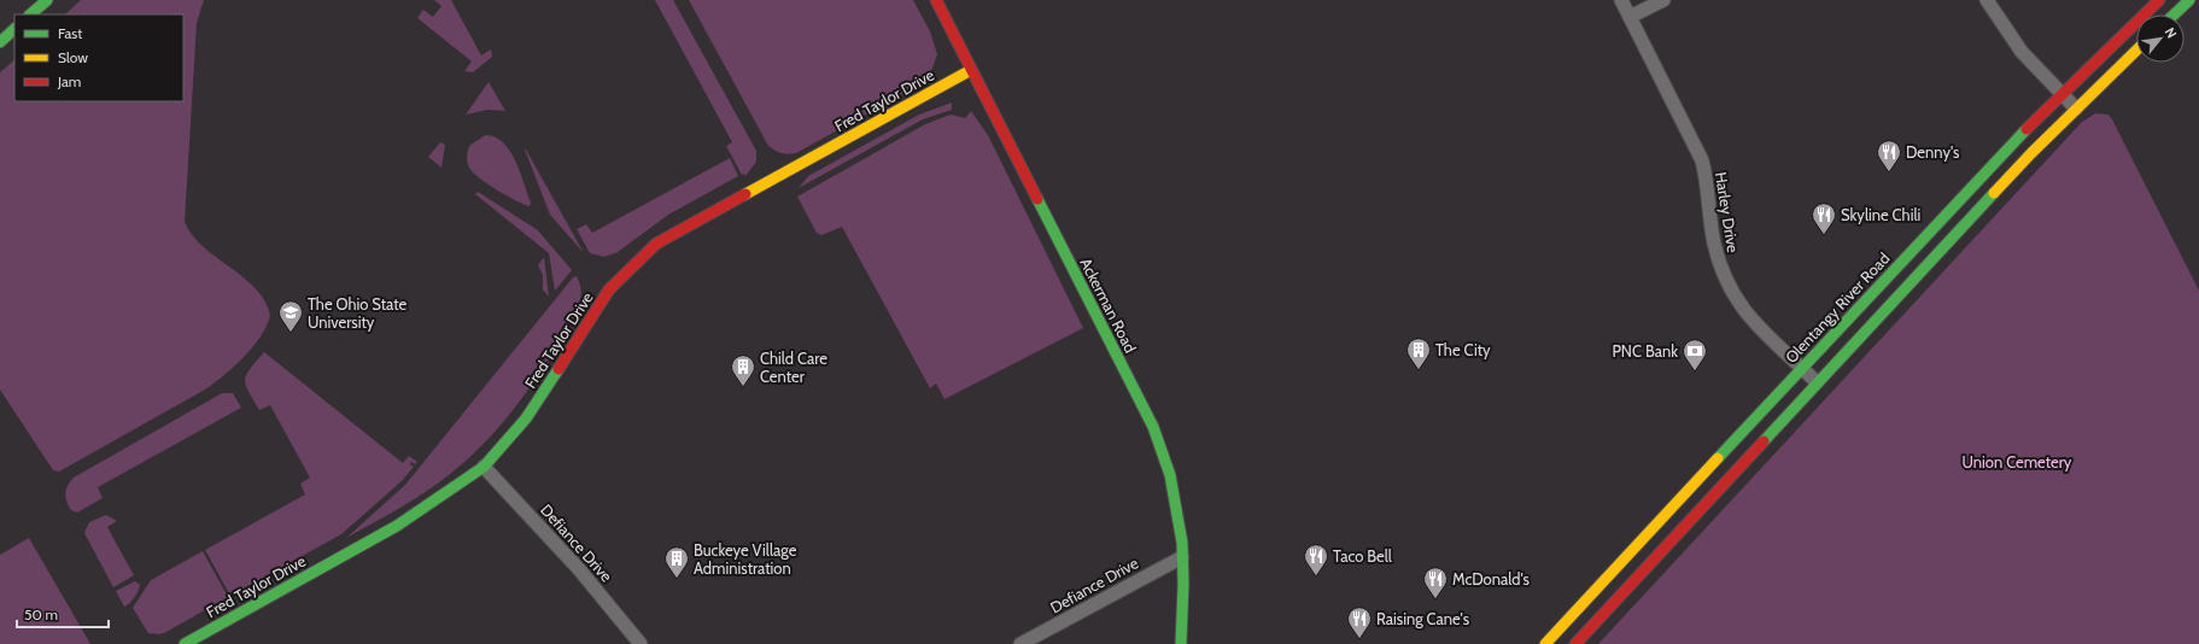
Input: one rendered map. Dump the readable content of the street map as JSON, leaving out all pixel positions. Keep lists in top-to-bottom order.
{
  "streets": {
    "main road": ["Fred Taylor Drive", "Ackerman Road", "Olentangy River Road"],
    "street": ["Harley Drive", "Defiance Drive"]
  },
  "crossings": [
    ["Fred Taylor Drive", "Ackerman Road"],
    ["Fred Taylor Drive", "Defiance Drive"],
    ["Harley Drive", "Olentangy River Road"],
    ["Ackerman Road", "Defiance Drive"]
  ],
  "parks": ["Union Cemetery"],
  "places": {
    "restaurant": [
      "Denny's",
      "Skyline Chili",
      "Taco Bell",
      "McDonald's",
      "Raising Cane's"
    ],
    "school or university": ["The Ohio State University"],
    "building": ["The City", "Child Care Center", "Buckeye Village Administration"],
    "bank": ["PNC Bank"]
  },
  "legend": ["Fast", "Slow", "Jam"],
  "scale_bar": "50 m",
  "north": "top right"
}
